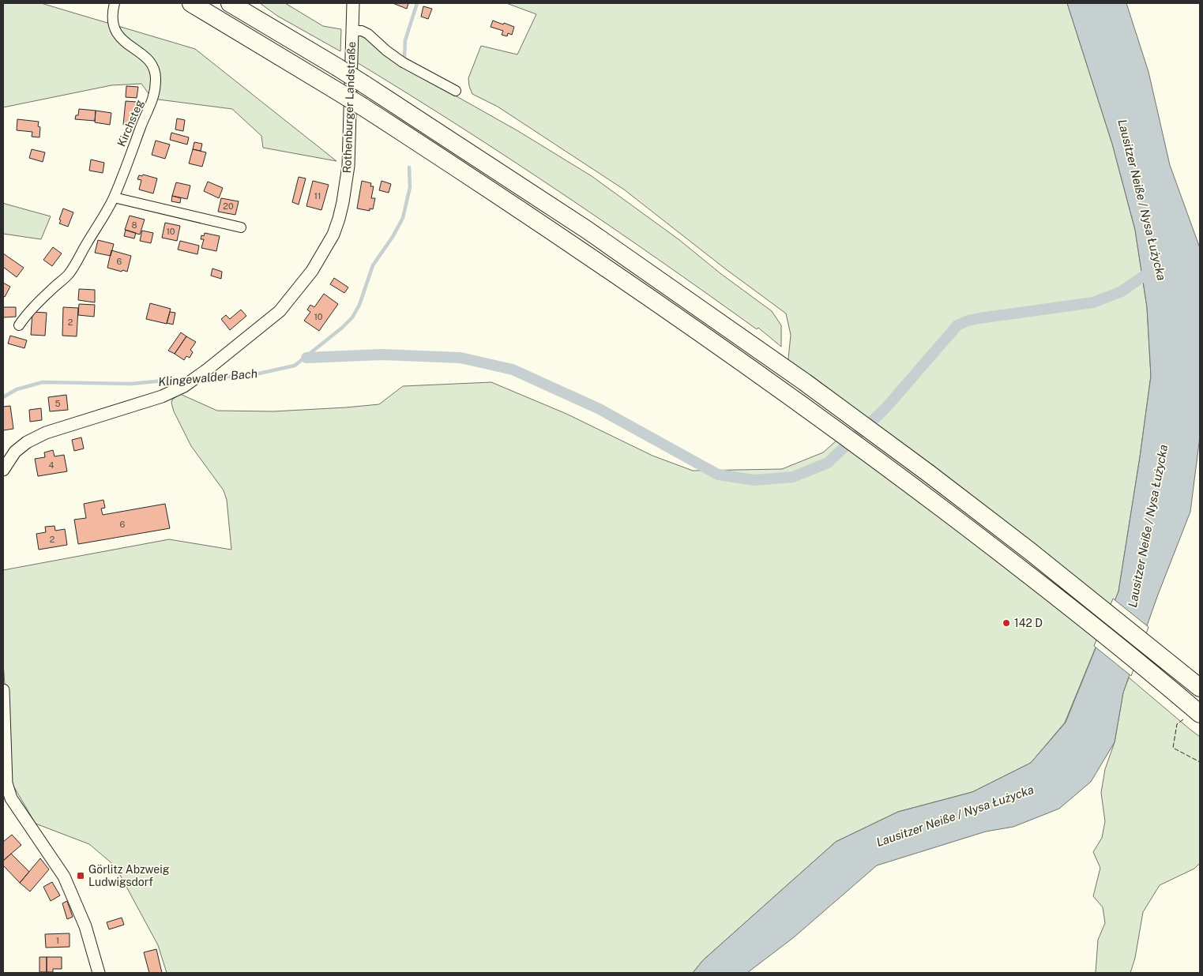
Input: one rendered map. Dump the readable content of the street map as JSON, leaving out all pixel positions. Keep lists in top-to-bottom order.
{
  "streets": {
    "street": ["Rothenburger Landstraße", "Kirchsteg"]
  },
  "water": ["Lausitzer Neiße / Nysa Łużycka", "Klingewalder Bach"],
  "places": {
    "other": ["142 D"],
    "transit": ["Görlitz Abzweig Ludwigsdorf"]
  },
  "house_numbers": [
    "11",
    "20",
    "8",
    "10",
    "6",
    "10",
    "2",
    "5",
    "4",
    "6",
    "2",
    "1"
  ]
}
